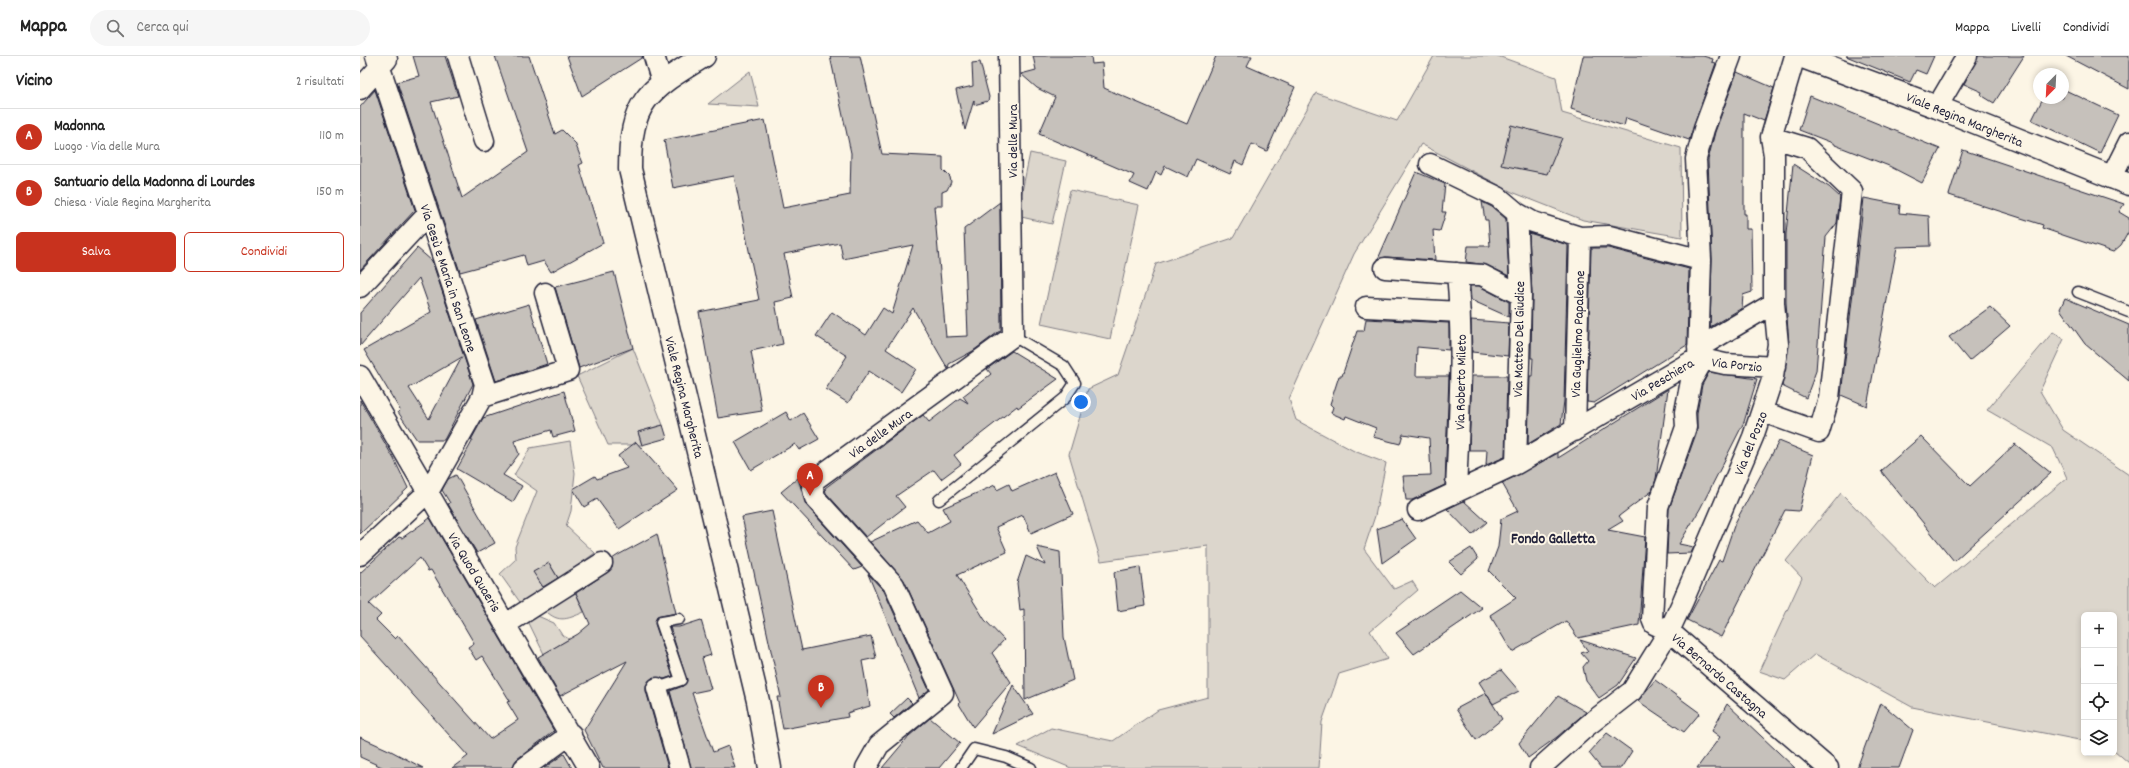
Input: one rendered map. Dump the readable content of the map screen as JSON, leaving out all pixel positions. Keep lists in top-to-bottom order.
{
  "streets": {
    "main road": ["Viale Regina Margherita"],
    "street": [
      "Via delle Mura",
      "Via Gesù e Maria in San Leone",
      "Via Guglielmo Papaleone",
      "Via Matteo Del Giudice",
      "Via Porzio",
      "Via Peschiera",
      "Via Roberto Mileto",
      "Via del Pozzo",
      "Via Quod Quaeris",
      "Via Bernardo Castagna"
    ]
  },
  "crossings": [
    ["Viale Regina Margherita", "Via del Pozzo"],
    ["Via Gesù e Maria in San Leone", "Via Quod Quaeris"],
    ["Via Guglielmo Papaleone", "Via Peschiera"],
    ["Via Matteo Del Giudice", "Via Peschiera"],
    ["Via Porzio", "Via Peschiera"],
    ["Via Porzio", "Via del Pozzo"],
    ["Via Porzio", "Via Bernardo Castagna"],
    ["Via Peschiera", "Via Roberto Mileto"],
    ["Via Peschiera", "Via Bernardo Castagna"],
    ["Via del Pozzo", "Via Bernardo Castagna"]
  ],
  "districts": ["Fondo Galletta"],
  "north": "bottom left",
  "page": {
    "header": "Mappa",
    "search": "Cerca qui",
    "nav": ["Mappa", "Livelli", "Condividi"],
    "heading": ["Vicino", "2 risultati"],
    "list": [
      {
        "mark": "A",
        "name": "Madonna",
        "note": "Luogo · Via delle Mura",
        "value": "110 m"
      },
      {
        "mark": "B",
        "name": "Santuario della Madonna di Lourdes",
        "note": "Chiesa · Viale Regina Margherita",
        "value": "150 m"
      }
    ],
    "buttons": ["Salva", "Condividi"],
    "pins": ["A", "B"],
    "map_buttons": ["+", "−"]
  }
}
